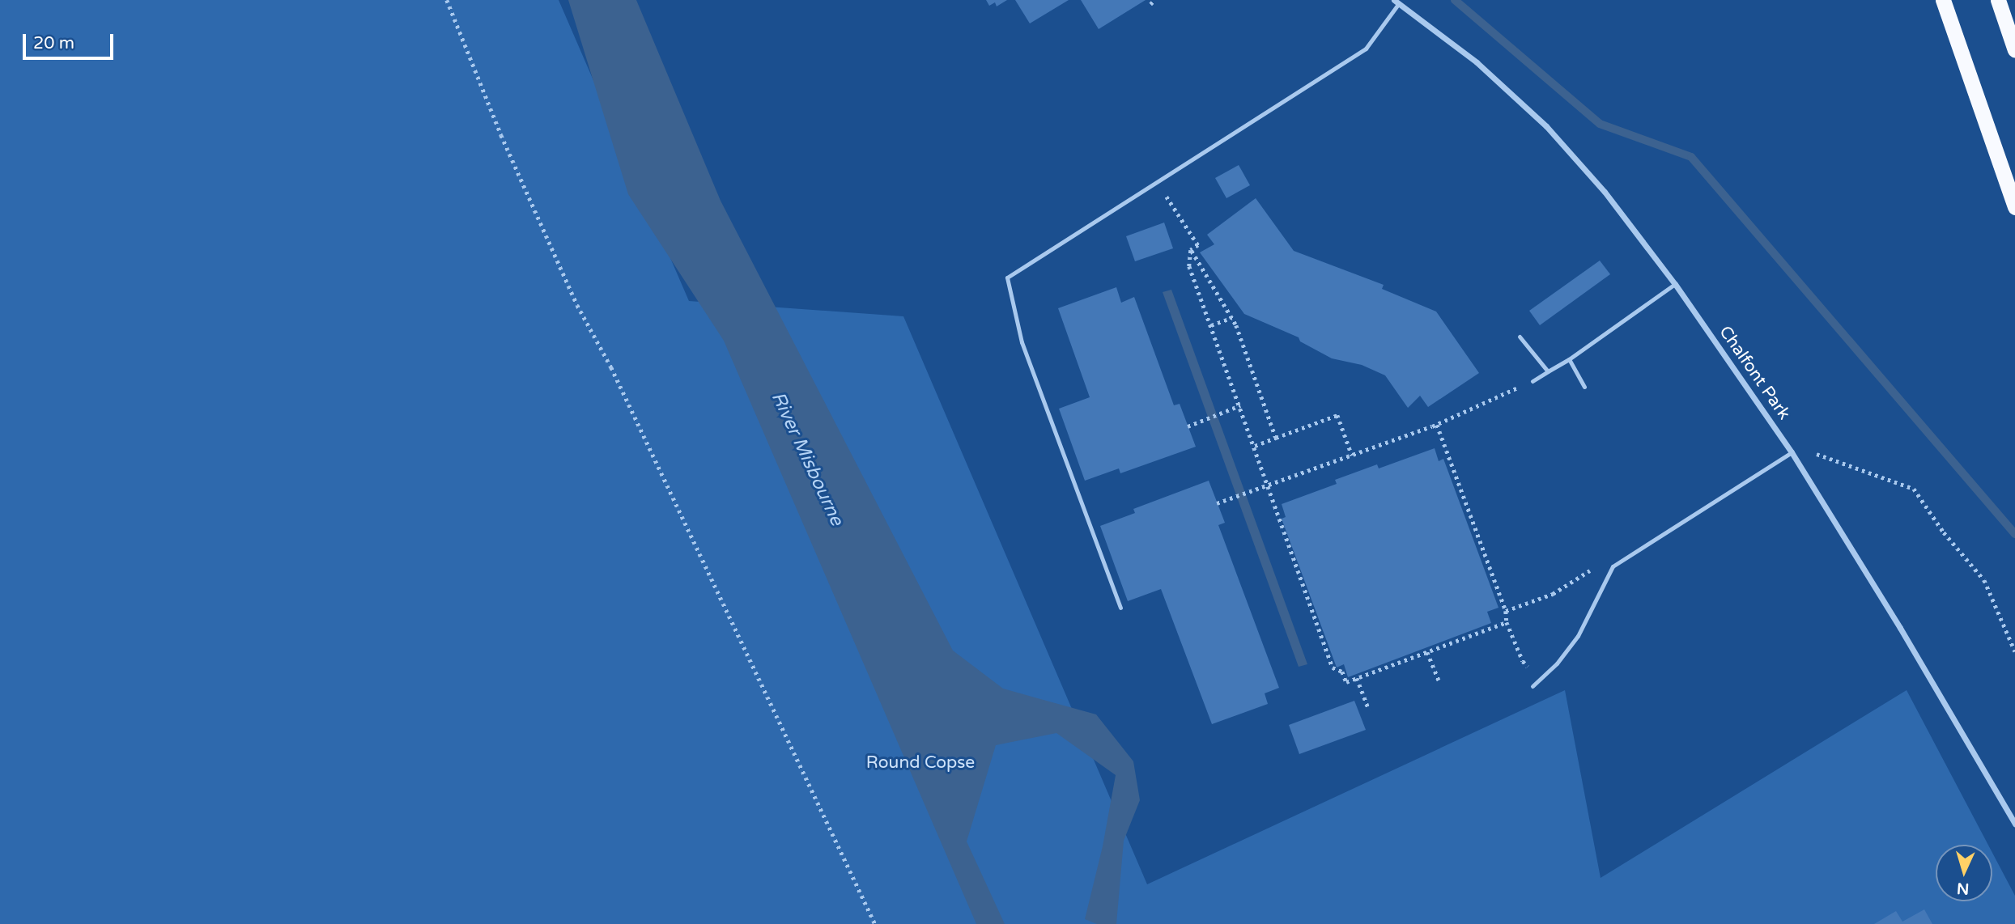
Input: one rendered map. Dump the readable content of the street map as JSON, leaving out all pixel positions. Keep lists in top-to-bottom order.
{
  "streets": {
    "street": ["Chalfont Park"]
  },
  "water": ["River Misbourne"],
  "parks": ["Round Copse"],
  "scale_bar": "20 m",
  "north": "bottom"
}
